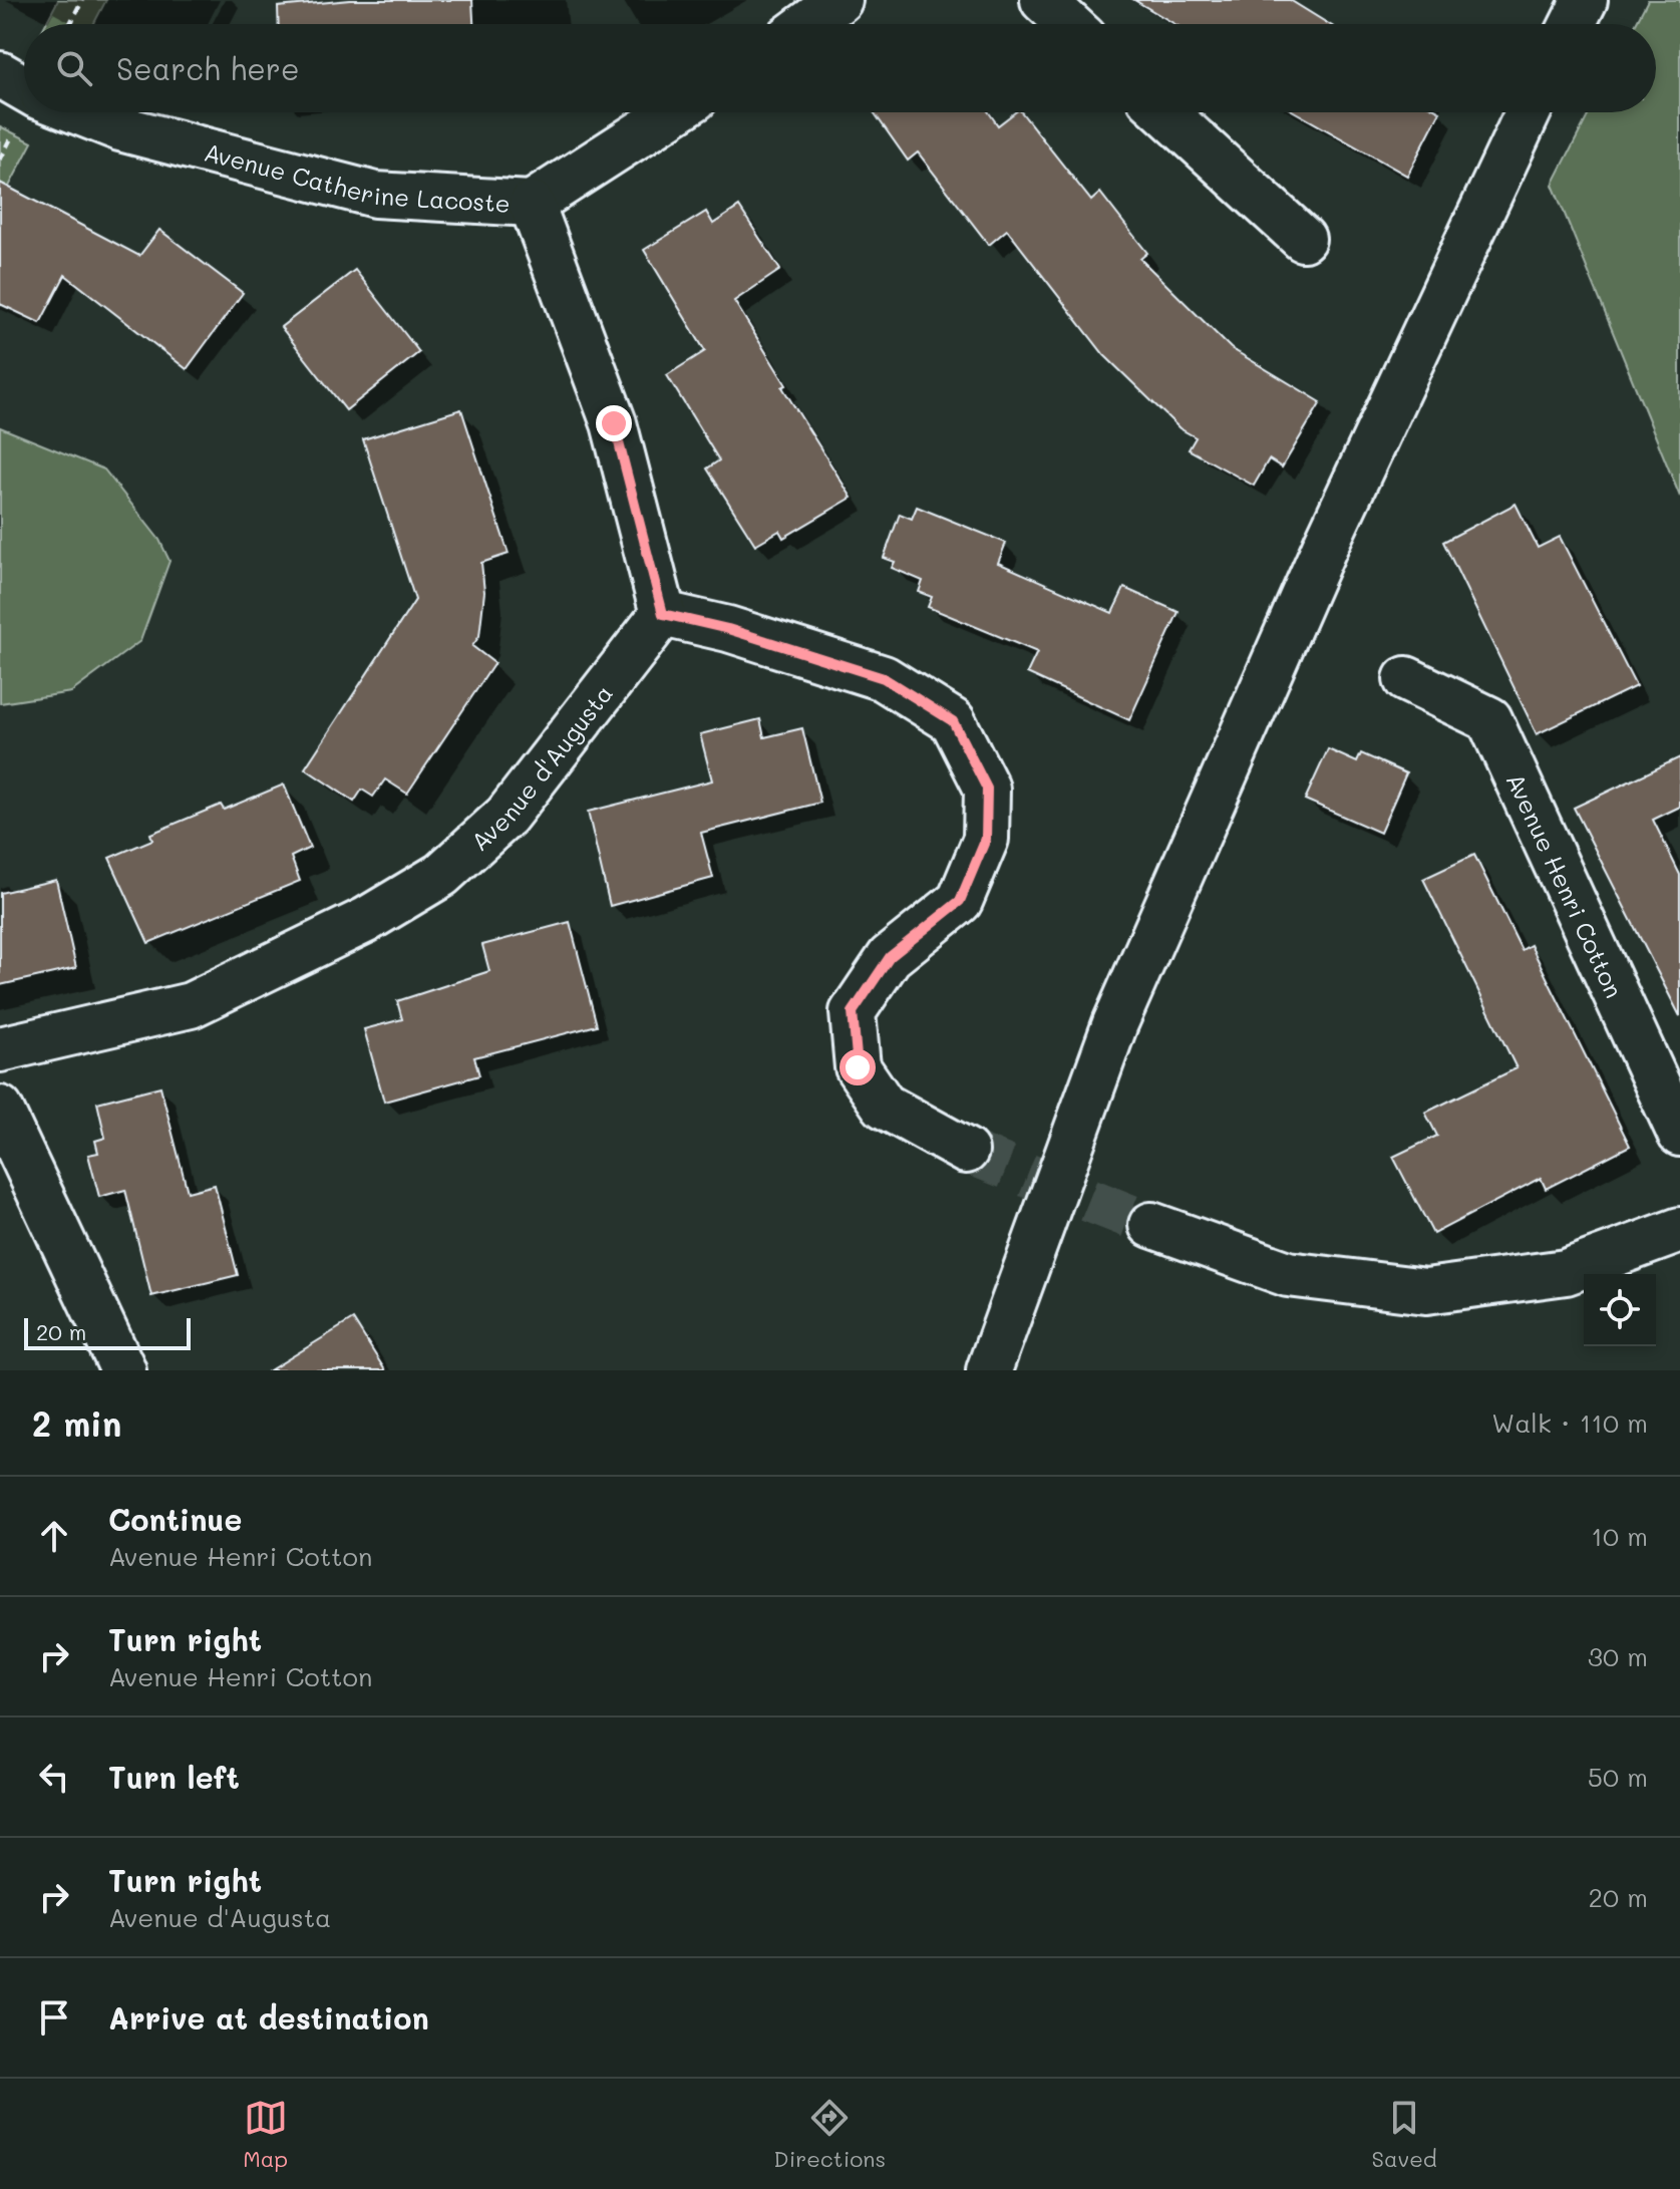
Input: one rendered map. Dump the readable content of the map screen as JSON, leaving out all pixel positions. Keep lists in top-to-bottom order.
{
  "streets": {
    "street": ["Avenue Catherine Lacoste", "Avenue d'Augusta", "Avenue Henri Cotton"]
  },
  "scale_bar": "20 m",
  "page": {
    "search": "Search here",
    "scale": "20 m",
    "heading": ["2 min", "Walk · 110 m"],
    "list": [
      ["Continue", "Avenue Henri Cotton", "10 m"],
      ["Turn right", "Avenue Henri Cotton", "30 m"],
      ["Turn left", "50 m"],
      ["Turn right", "Avenue d'Augusta", "20 m"],
      "Arrive at destination"
    ],
    "nav": ["Map", "Directions", "Saved"]
  }
}
